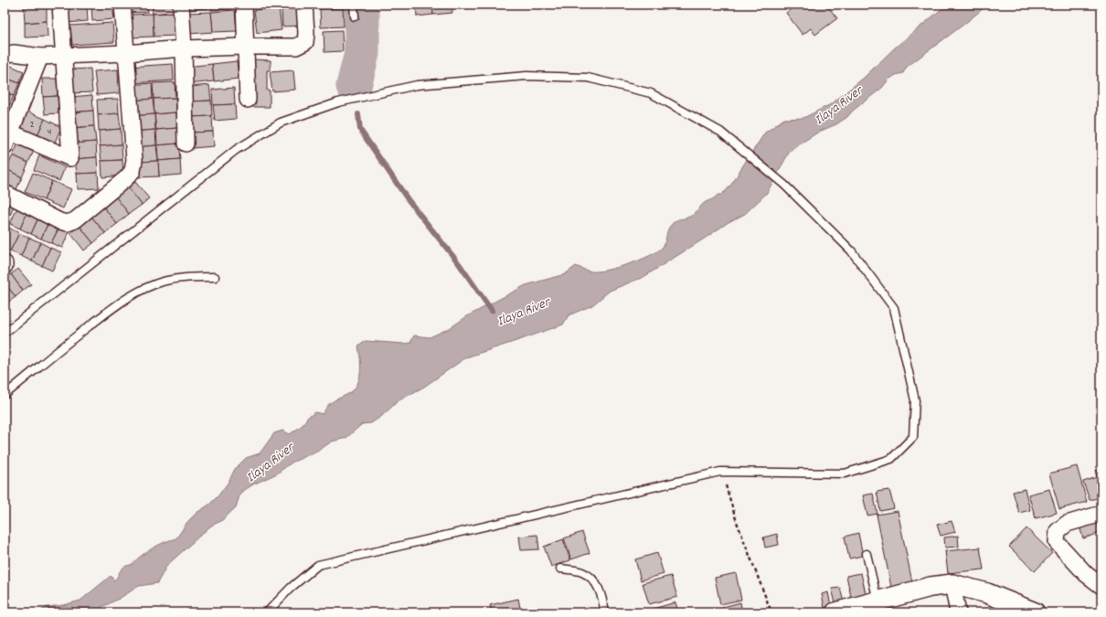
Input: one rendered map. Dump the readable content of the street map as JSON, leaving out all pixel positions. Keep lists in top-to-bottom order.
{
  "water": ["Ilaya River"],
  "house_numbers": ["2", "4"]
}
